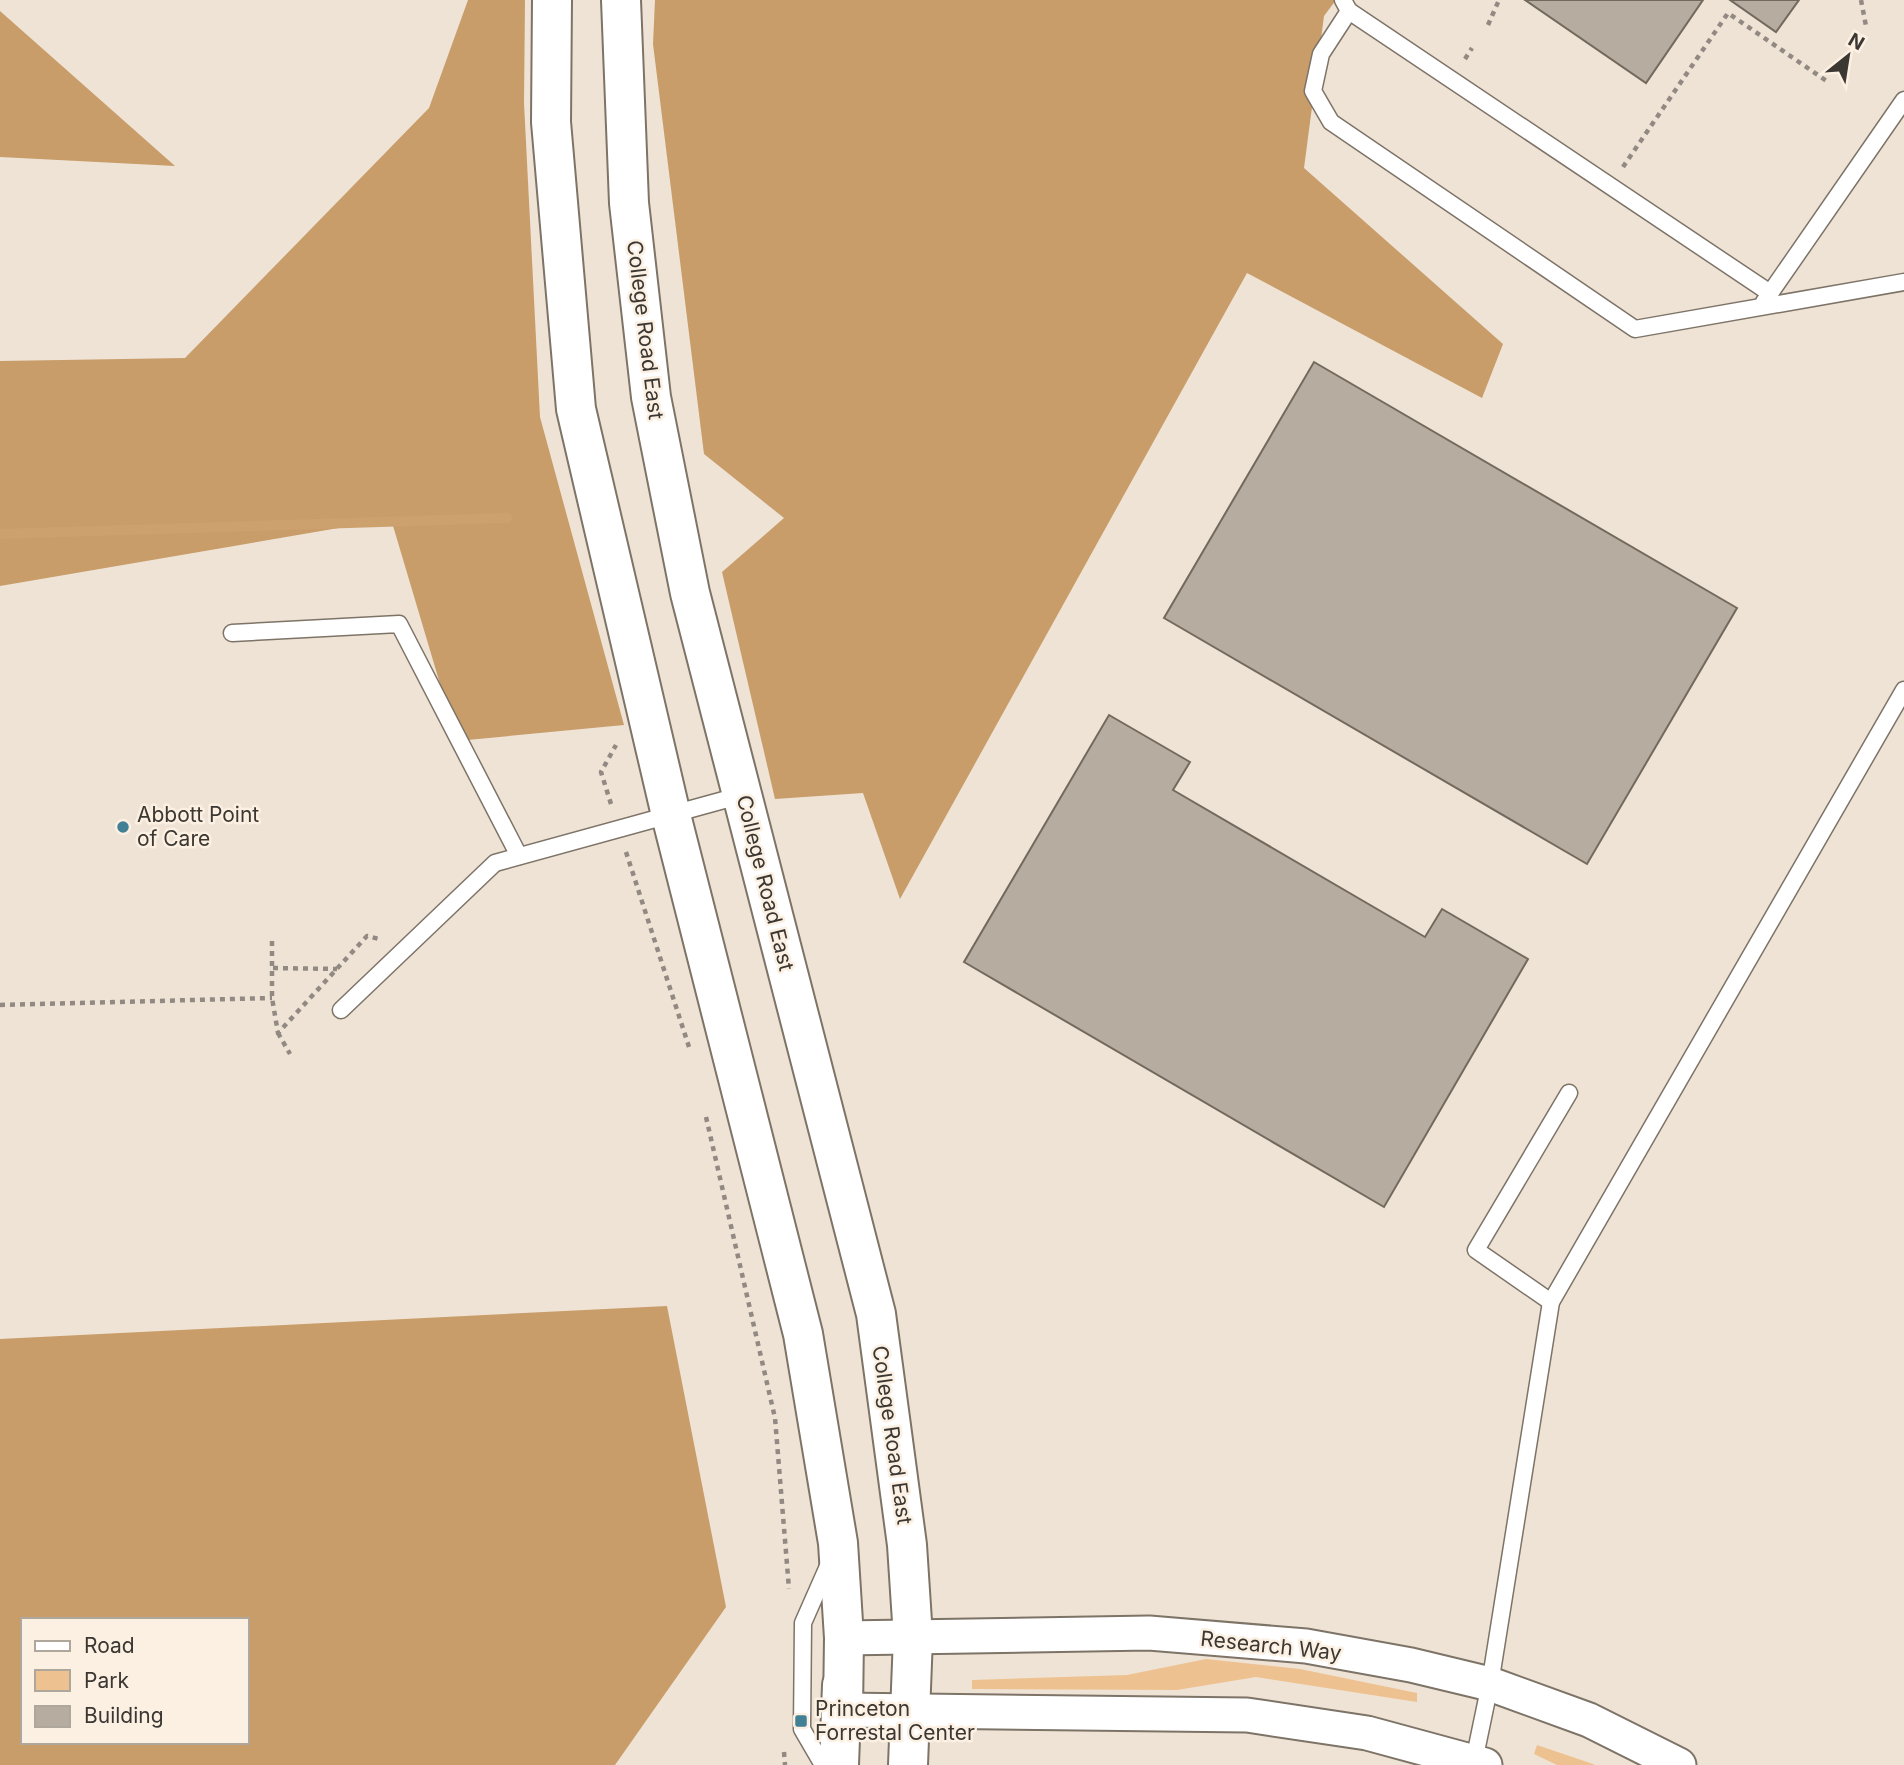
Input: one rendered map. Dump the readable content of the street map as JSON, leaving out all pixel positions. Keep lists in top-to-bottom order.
{
  "streets": {
    "street": ["College Road East", "Research Way"]
  },
  "crossings": [
    ["College Road East", "Research Way"]
  ],
  "places": {
    "other": ["Abbott Point of Care"],
    "transit": ["Princeton Forrestal Center"]
  },
  "legend": ["Road", "Park", "Building"],
  "north": "top right"
}
